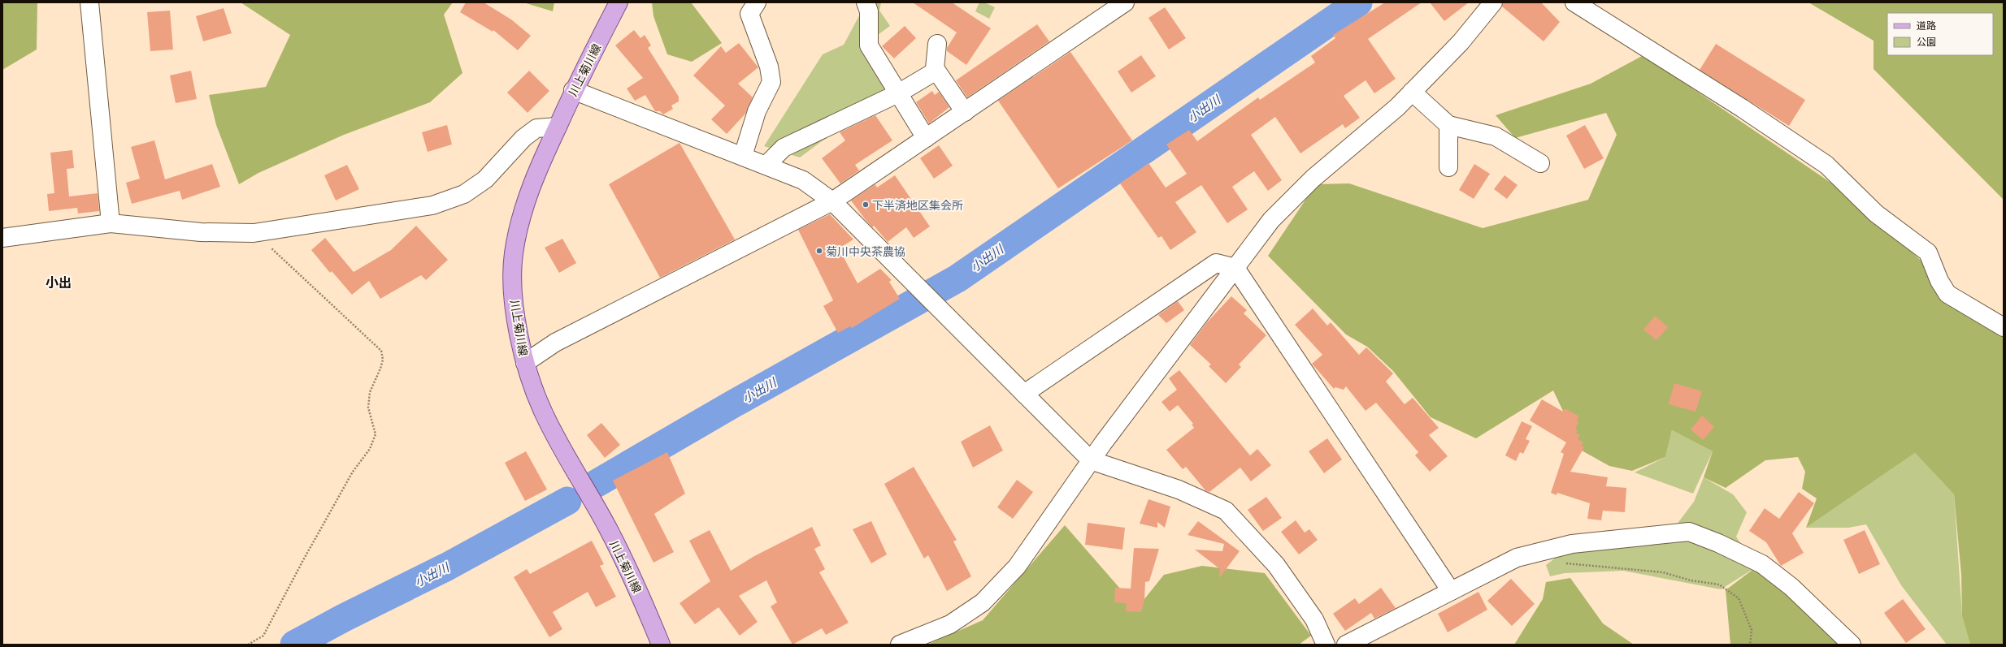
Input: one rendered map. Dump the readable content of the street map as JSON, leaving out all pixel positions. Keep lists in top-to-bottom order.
{
  "streets": {
    "main road": ["川上菊川線"]
  },
  "districts": ["小出"],
  "water": ["小出川"],
  "places": ["下半済地区集会所", "菊川中央茶農協"],
  "legend": ["道路", "公園"]
}
